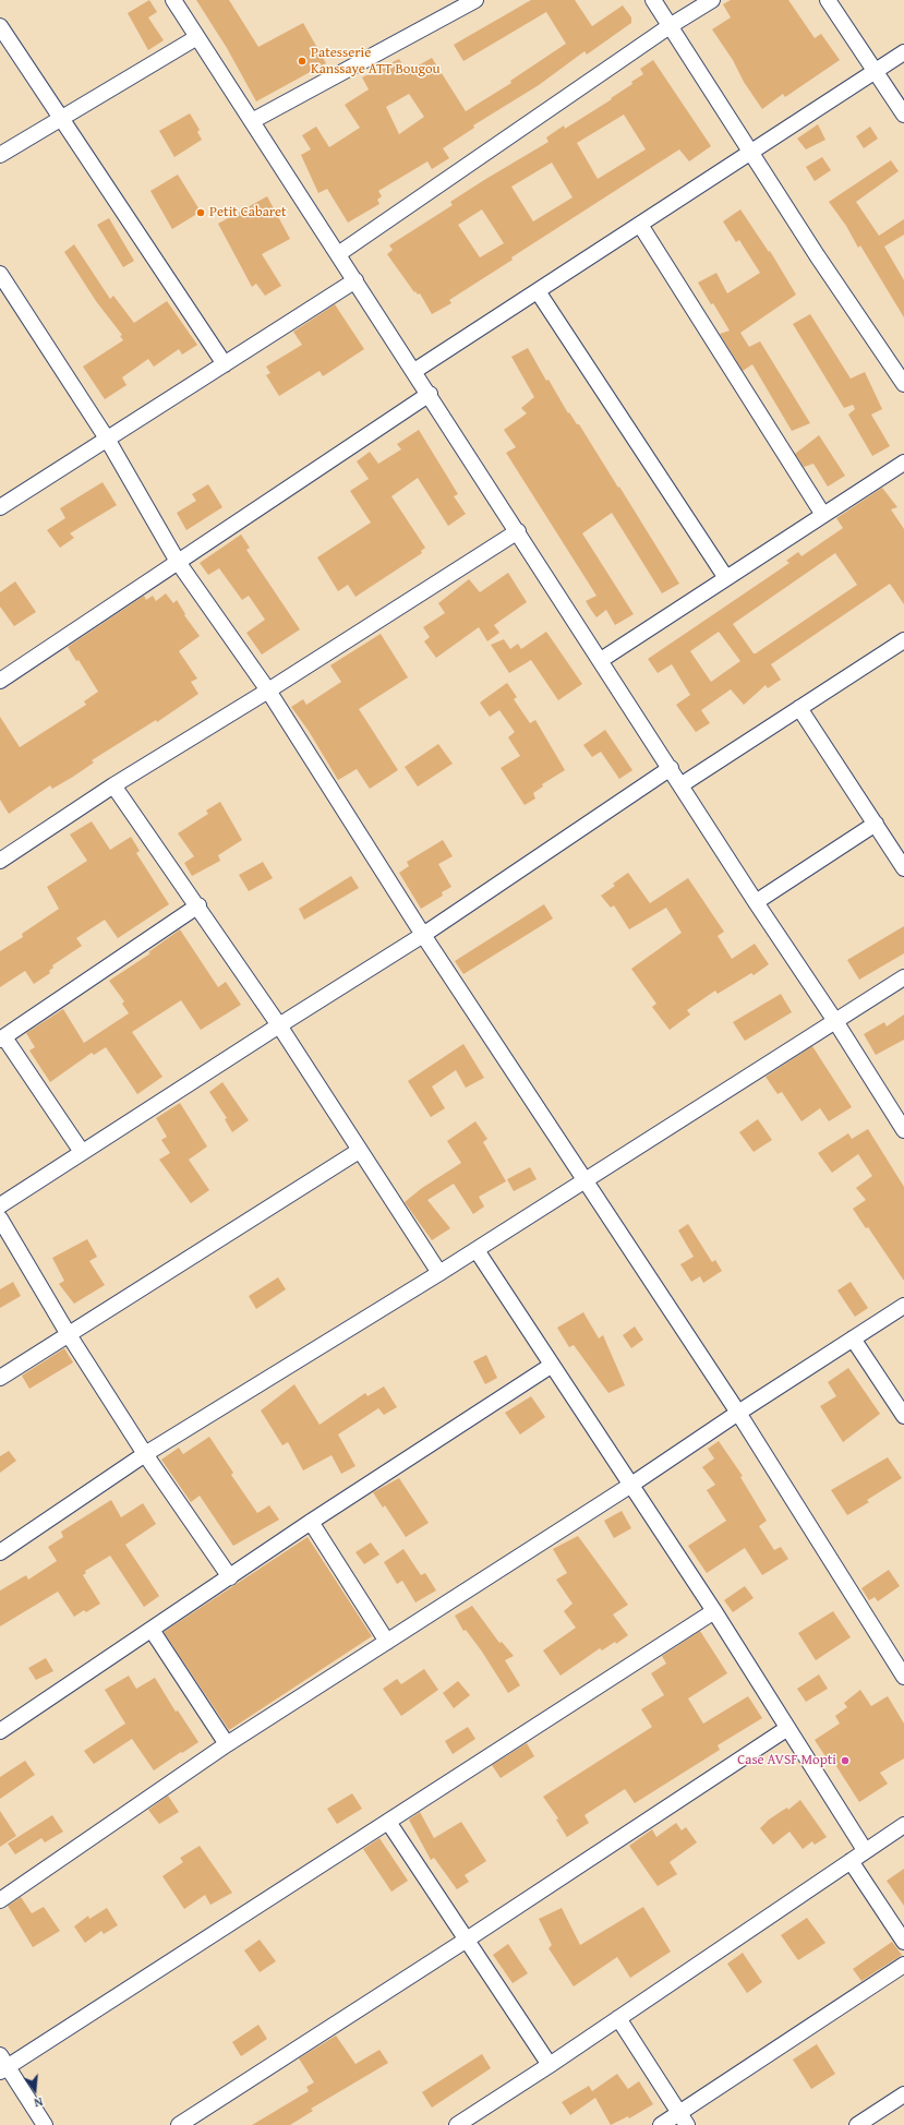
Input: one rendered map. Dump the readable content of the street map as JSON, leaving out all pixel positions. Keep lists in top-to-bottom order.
{
  "places": ["Patesserie Kanssaye ATT Bougou", "Petit Cabaret", "Case AVSF Mopti"],
  "north": "bottom"
}
